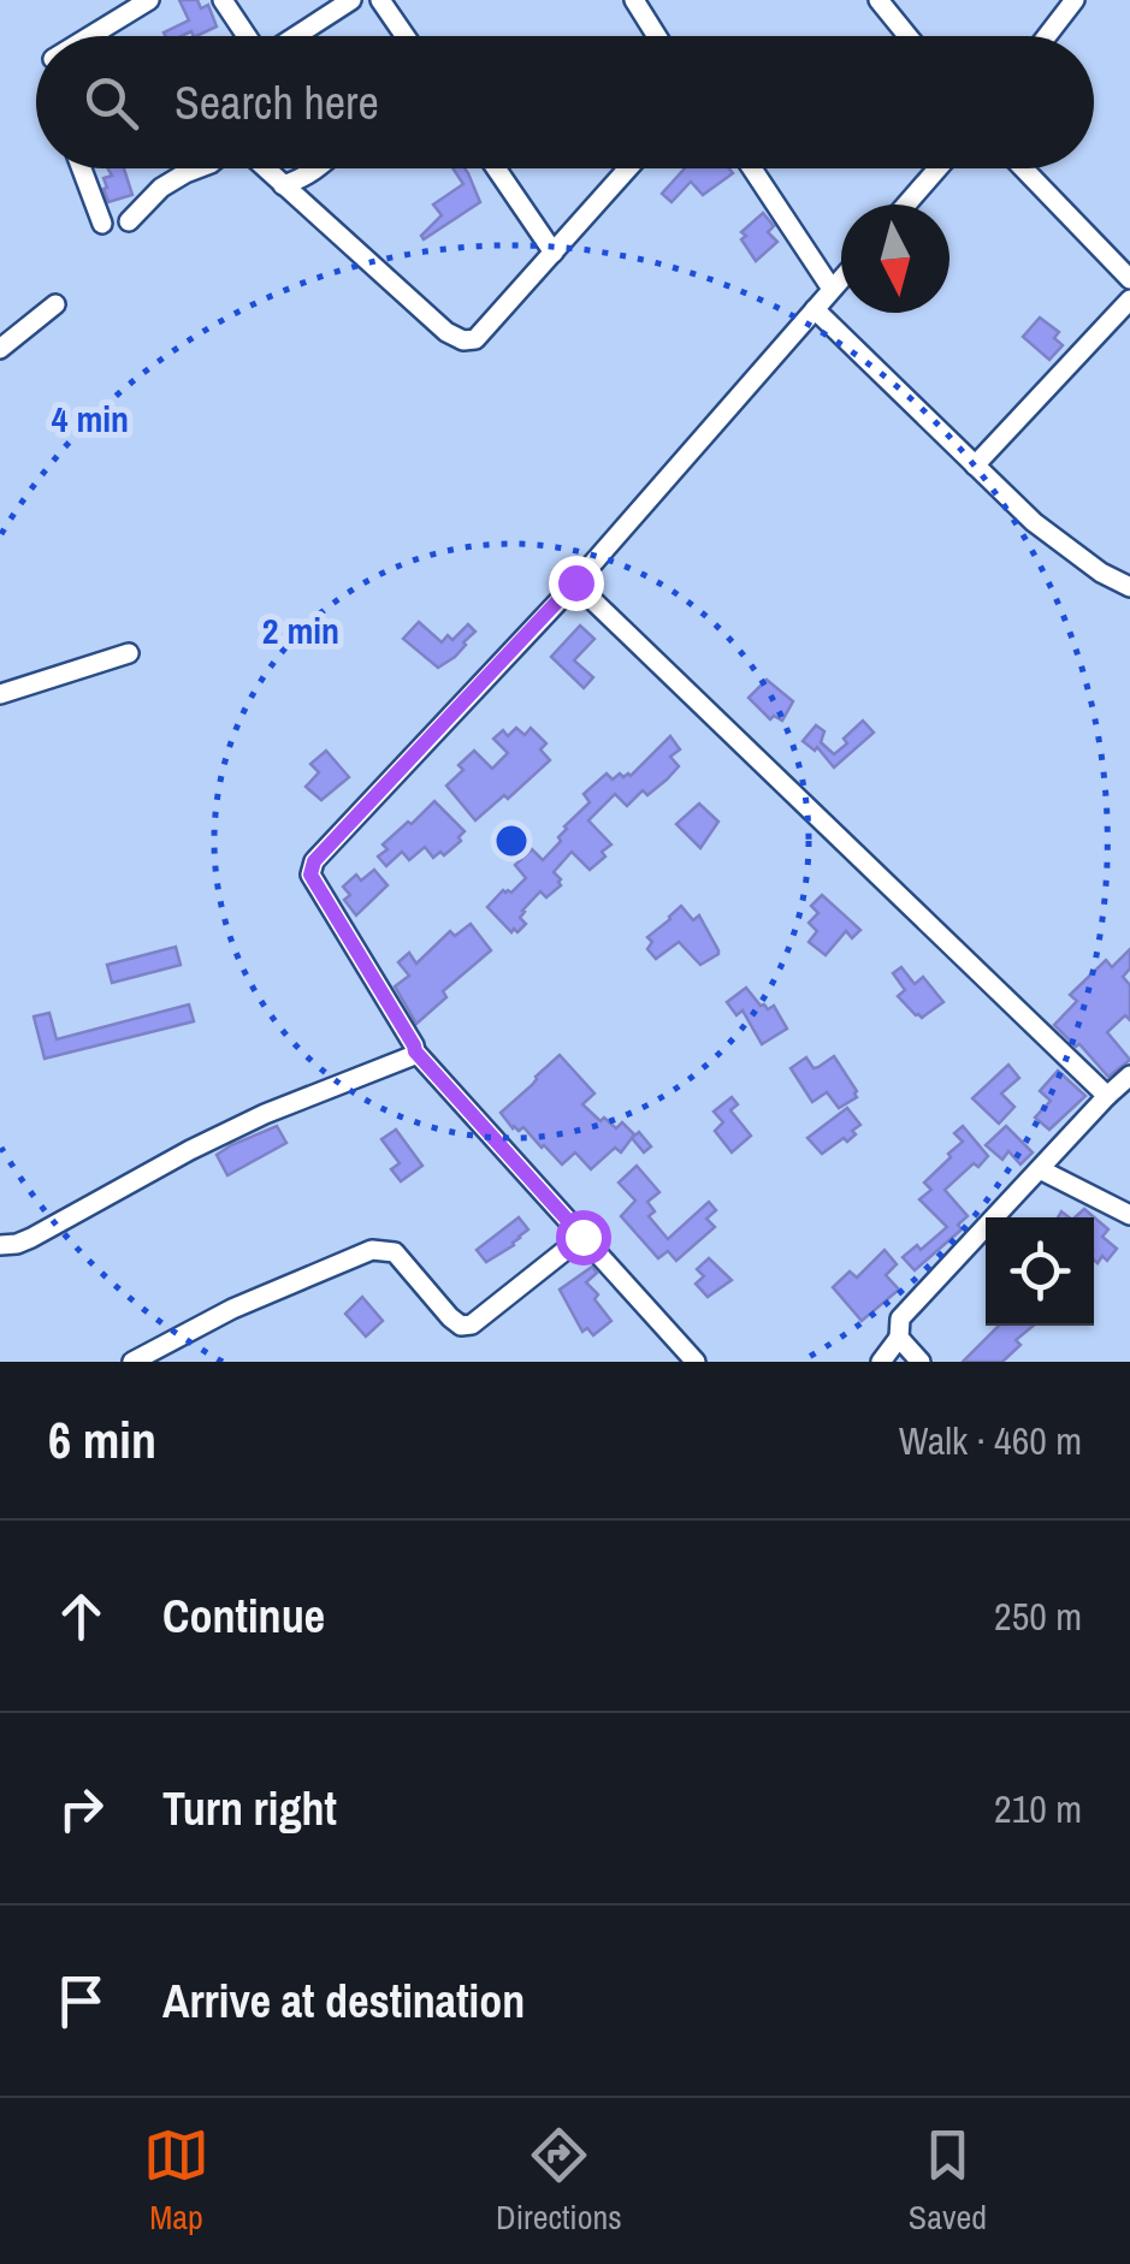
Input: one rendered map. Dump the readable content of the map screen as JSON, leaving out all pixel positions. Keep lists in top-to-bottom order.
{
  "north": "bottom",
  "page": {
    "search": "Search here",
    "heading": ["6 min", "Walk · 460 m"],
    "list": [
      ["Continue", "250 m"],
      ["Turn right", "210 m"],
      "Arrive at destination"
    ],
    "nav": ["Map", "Directions", "Saved"]
  },
  "rings": ["4 min", "2 min"]
}
